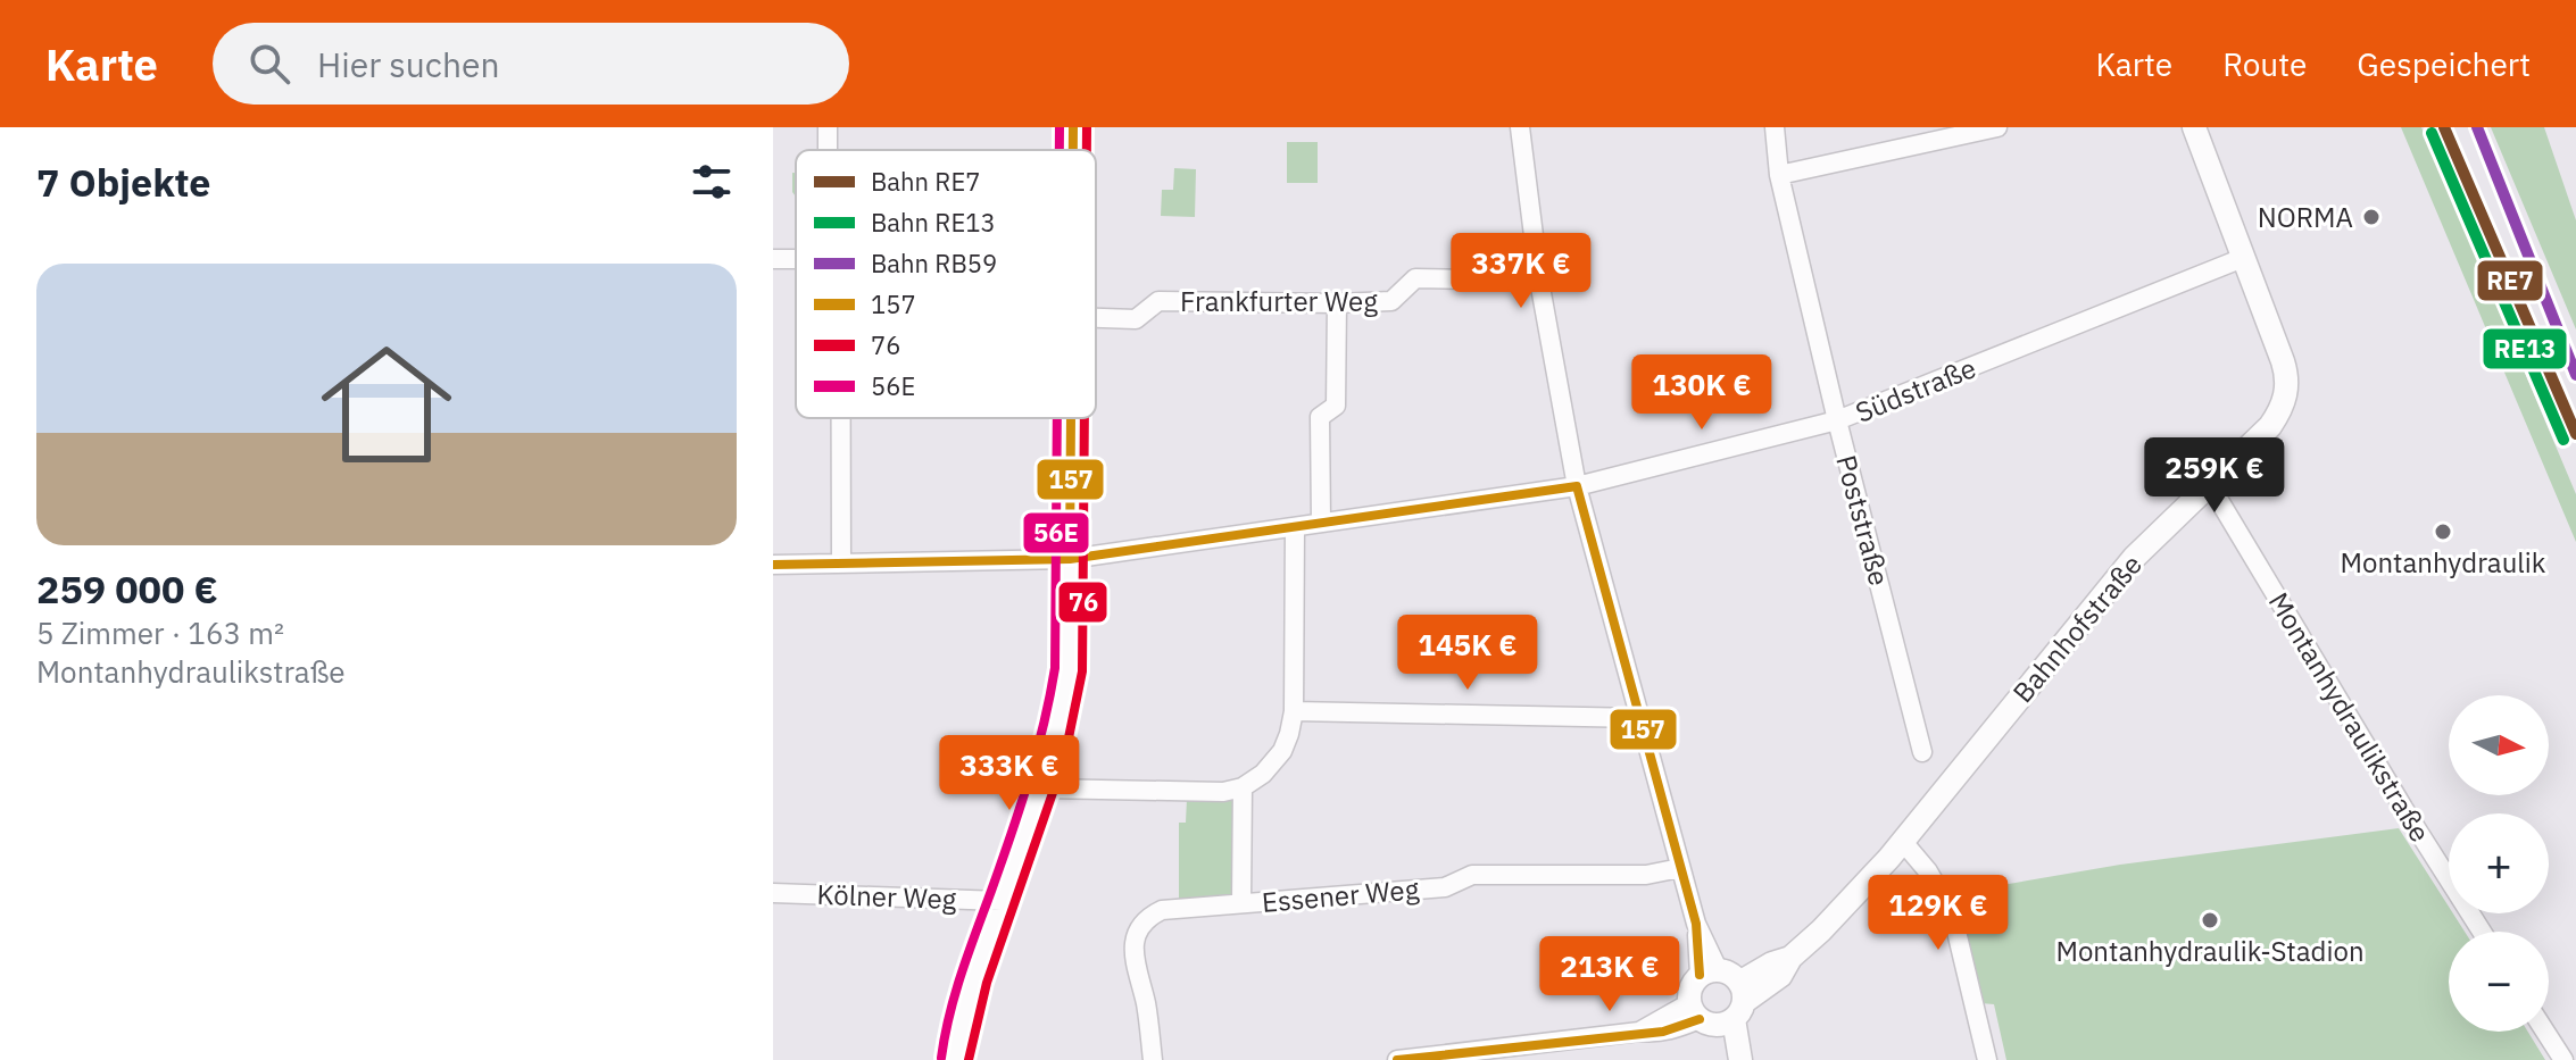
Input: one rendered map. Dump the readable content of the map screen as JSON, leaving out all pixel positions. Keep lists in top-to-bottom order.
{
  "streets": {
    "main road": ["Bahnhofstraße"],
    "street": [
      "Frankfurter Weg",
      "Südstraße",
      "Poststraße",
      "Montanhydraulikstraße",
      "Essener Weg",
      "Kölner Weg"
    ]
  },
  "crossings": [
    ["Südstraße", "Poststraße"],
    ["Südstraße", "Bahnhofstraße"],
    ["Bahnhofstraße", "Montanhydraulikstraße"]
  ],
  "places": ["NORMA", "Montanhydraulik", "Montanhydraulik-Stadion"],
  "lines": [
    "rail line RE7",
    "rail line RB59",
    "transit line 157",
    "transit line 76",
    "transit line 56E",
    "rail line RE13"
  ],
  "legend": [
    "Bahn RE7",
    "Bahn RE13",
    "Bahn RB59",
    "157",
    "76",
    "56E"
  ],
  "north": "right",
  "page": {
    "header": "Karte",
    "search": "Hier suchen",
    "nav": ["Karte", "Route", "Gespeichert"],
    "heading": "7 Objekte",
    "price": [
      "337K €",
      "130K €",
      "259K €",
      "145K €",
      "333K €",
      "129K €",
      "213K €"
    ],
    "list": [
      {
        "name": "259 000 €",
        "note": "5 Zimmer · 163 m² · Montanhydraulikstraße"
      }
    ],
    "map_buttons": ["+", "−"]
  }
}
